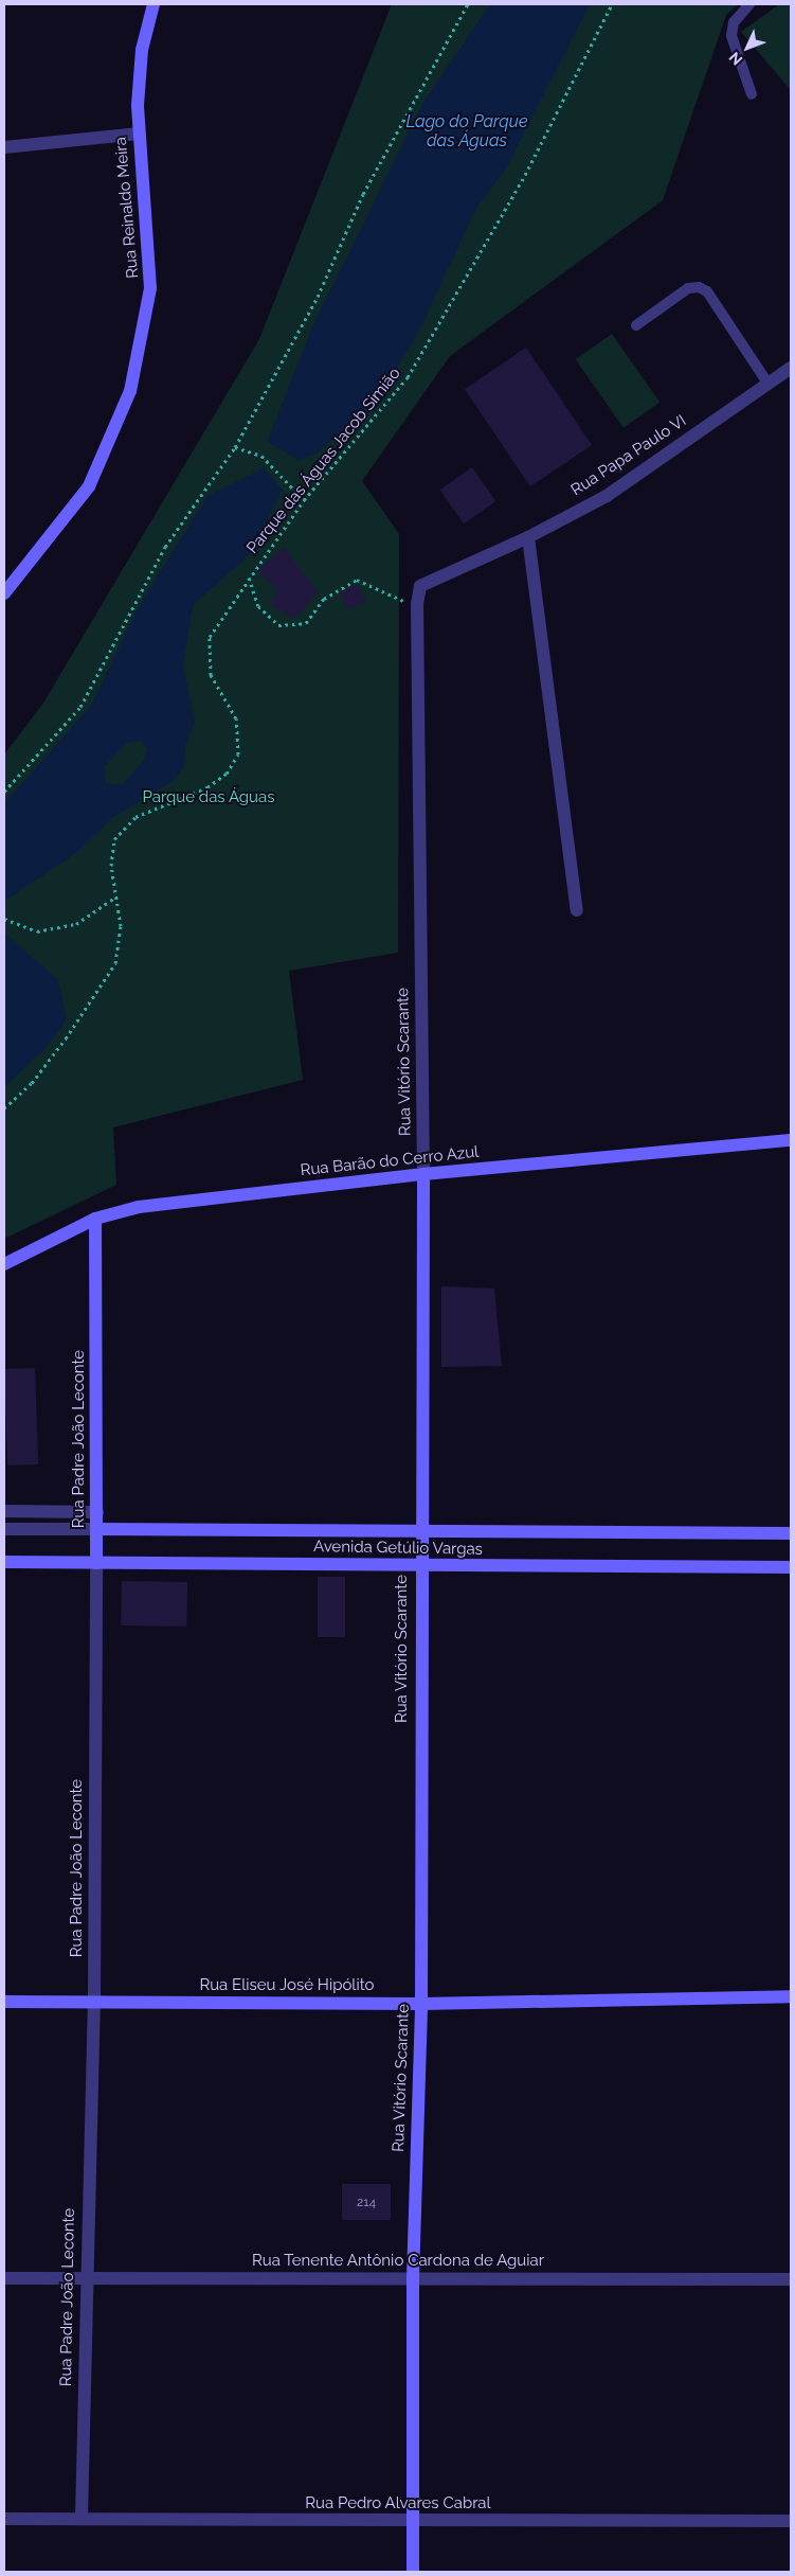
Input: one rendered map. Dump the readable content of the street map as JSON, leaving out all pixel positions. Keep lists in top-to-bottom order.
{
  "streets": {
    "street": [
      "Rua Reinaldo Meira",
      "Rua Papa Paulo VI",
      "Rua Vitório Scarante",
      "Rua Barão do Cerro Azul",
      "Rua Padre João Leconte",
      "Avenida Getúlio Vargas",
      "Rua Eliseu José Hipólito",
      "Rua Tenente Antônio Cardona de Aguiar",
      "Rua Pedro Alvares Cabral"
    ],
    "path": ["Parque das Águas Jacob Simião"]
  },
  "crossings": [
    ["Rua Papa Paulo VI", "Rua Vitório Scarante"],
    ["Rua Vitório Scarante", "Rua Barão do Cerro Azul"],
    ["Rua Vitório Scarante", "Avenida Getúlio Vargas"],
    ["Rua Vitório Scarante", "Rua Eliseu José Hipólito"],
    ["Rua Vitório Scarante", "Rua Tenente Antônio Cardona de Aguiar"],
    ["Rua Vitório Scarante", "Rua Pedro Alvares Cabral"],
    ["Rua Barão do Cerro Azul", "Rua Padre João Leconte"],
    ["Rua Padre João Leconte", "Avenida Getúlio Vargas"],
    ["Rua Padre João Leconte", "Rua Eliseu José Hipólito"],
    ["Rua Padre João Leconte", "Rua Tenente Antônio Cardona de Aguiar"],
    ["Rua Padre João Leconte", "Rua Pedro Alvares Cabral"]
  ],
  "water": ["Lago do Parque das Águas"],
  "parks": ["Parque das Águas"],
  "house_numbers": ["214"],
  "north": "bottom left"
}
